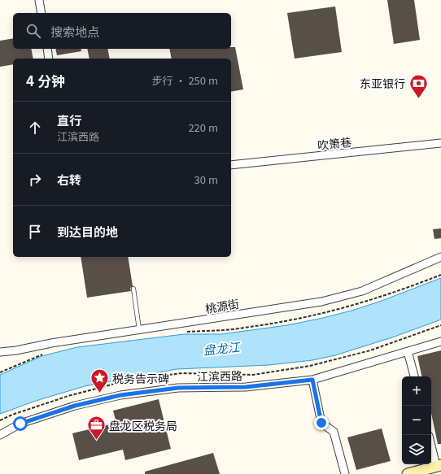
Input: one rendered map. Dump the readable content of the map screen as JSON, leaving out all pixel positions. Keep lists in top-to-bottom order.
{
  "streets": {
    "street": ["吹箫巷", "桃源街", "江滨西路"]
  },
  "water": ["盘龙江"],
  "places": {
    "bank": ["东亚银行"],
    "place": ["税务告示碑"],
    "office": ["盘龙区税务局"]
  },
  "page": {
    "search": "搜索地点",
    "heading": ["4 分钟", "步行 · 250 m"],
    "list": [
      ["直行", "江滨西路", "220 m"],
      ["右转", "30 m"],
      "到达目的地"
    ],
    "map_buttons": ["+", "−"]
  }
}
